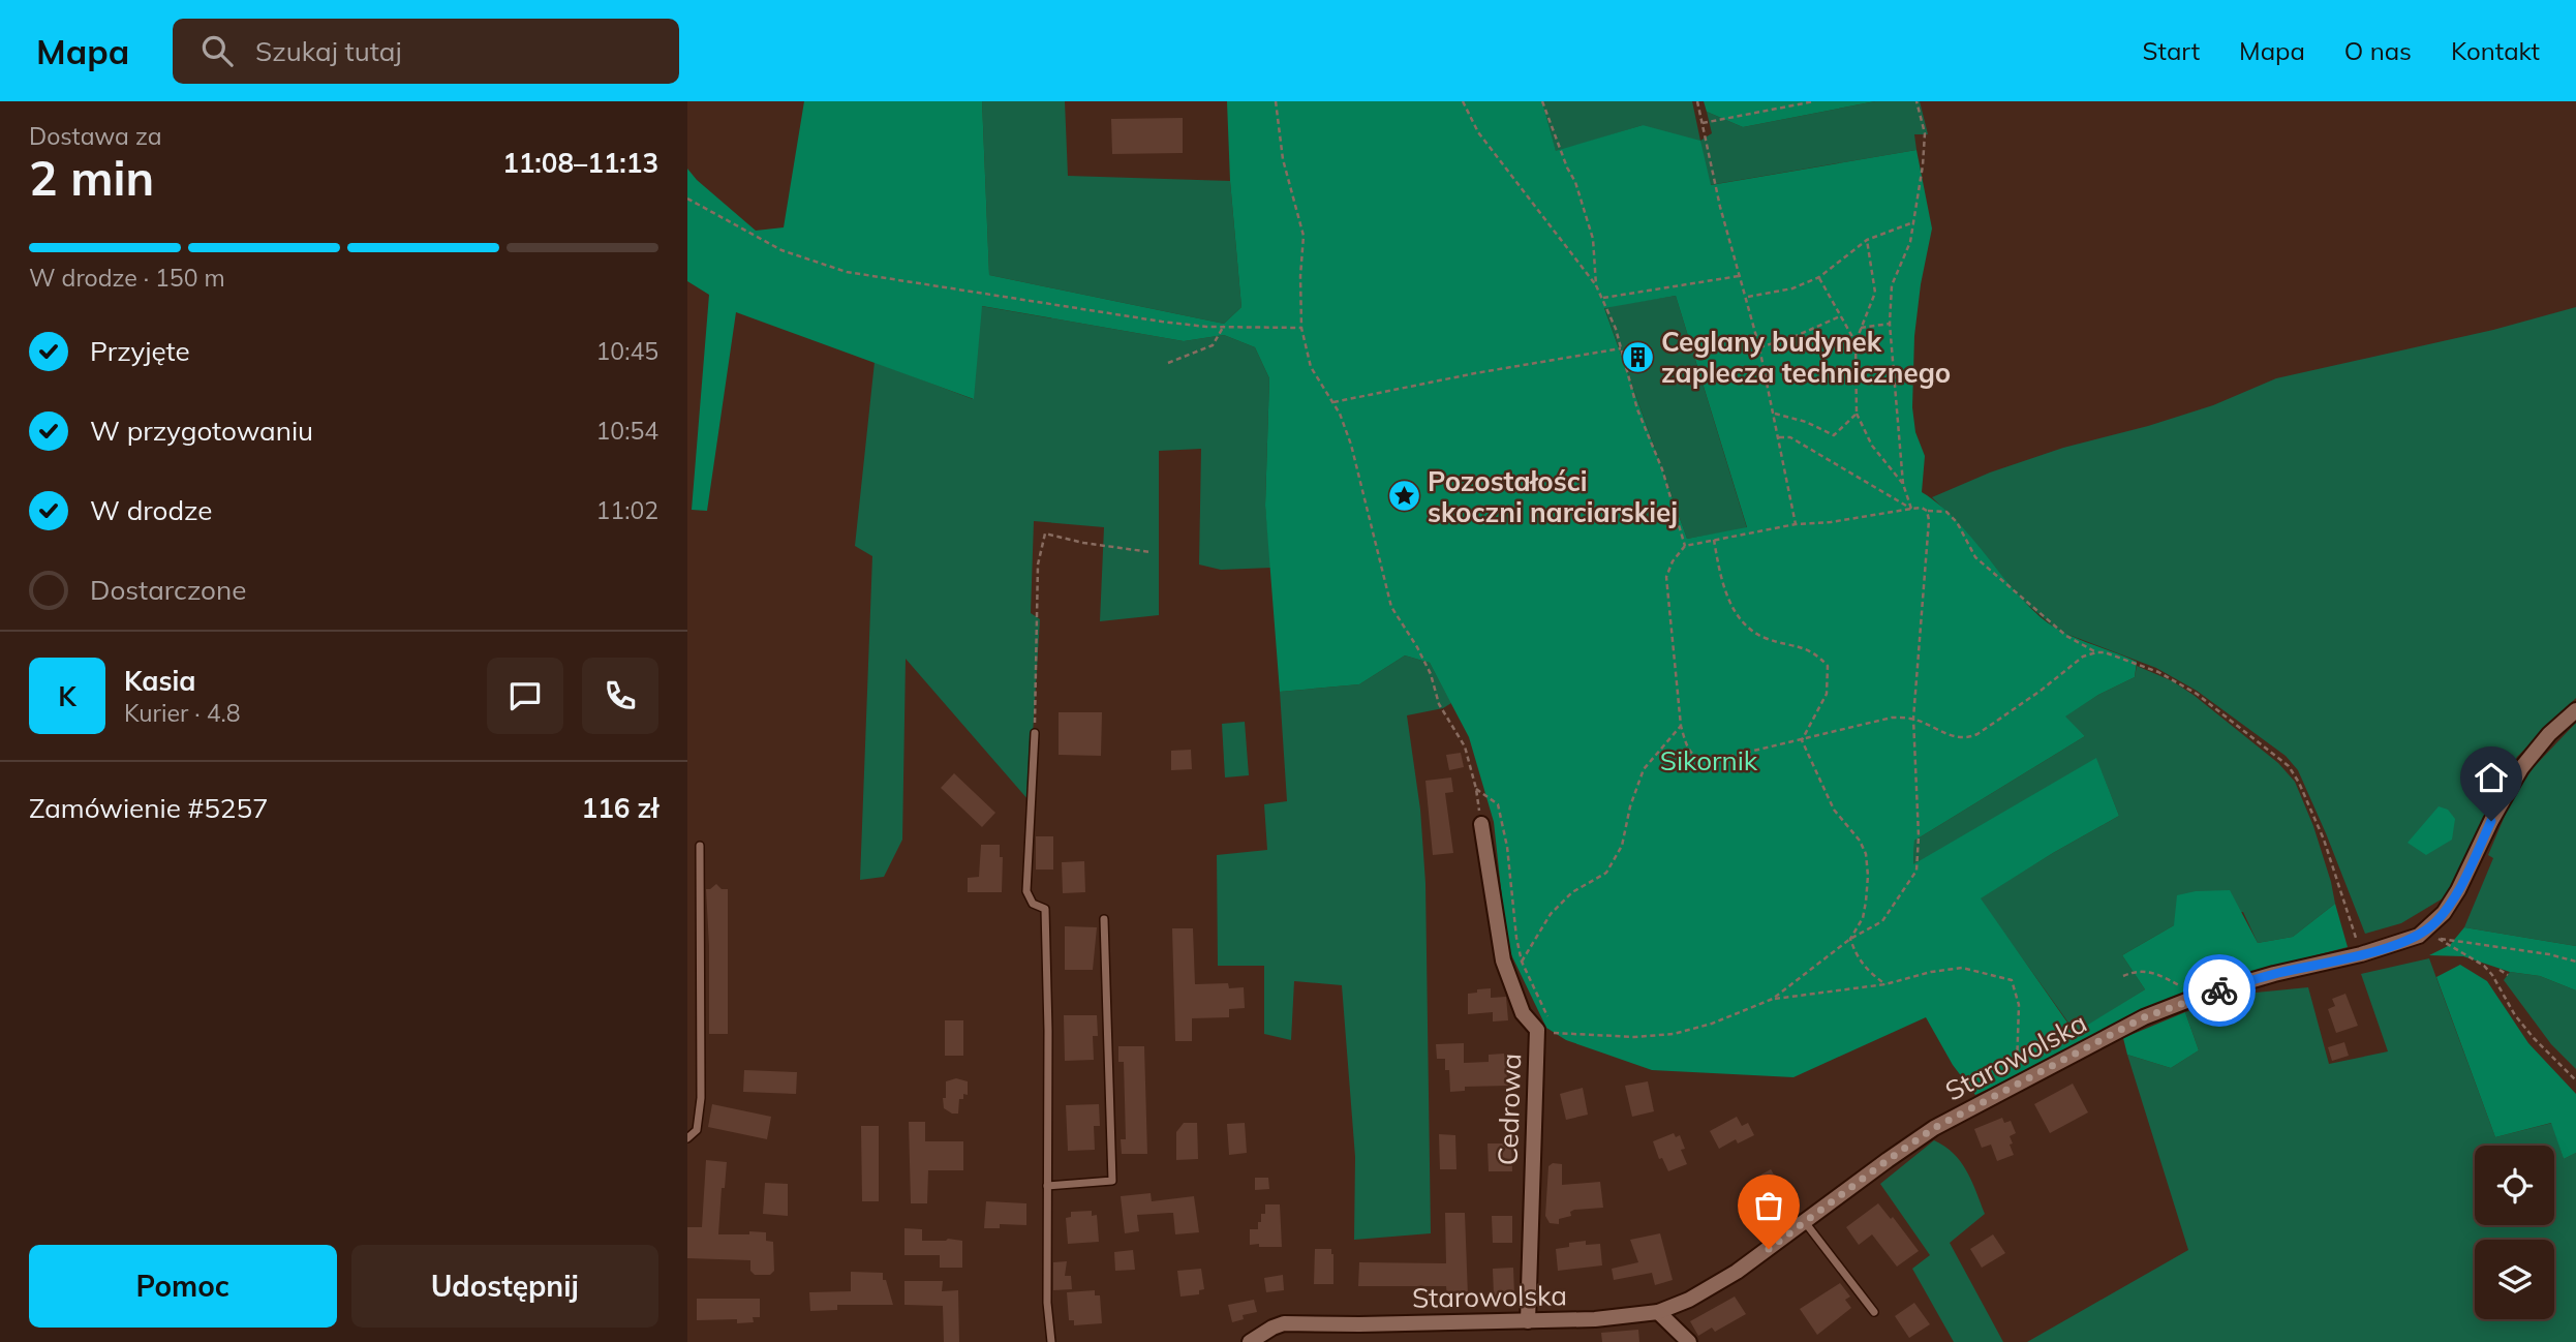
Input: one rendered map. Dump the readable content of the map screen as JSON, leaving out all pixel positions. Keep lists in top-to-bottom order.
{
  "streets": {
    "street": ["Starowolska", "Cedrowa"]
  },
  "crossings": [
    ["Starowolska", "Cedrowa"]
  ],
  "parks": ["Sikornik"],
  "places": {
    "building": ["Ceglany budynek zaplecza technicznego"],
    "place": ["Pozostałości skoczni narciarskiej"]
  },
  "page": {
    "header": "Mapa",
    "search": "Szukaj tutaj",
    "nav": [
      "Start",
      "Mapa",
      "O nas",
      "Kontakt"
    ],
    "heading": ["2 min", "Dostawa za", "11:08–11:13"],
    "panel": [
      "Kasia",
      "Kurier · 4.8",
      "Zamówienie #5257",
      "116 zł"
    ],
    "bar": "W drodze · 150 m",
    "list": [
      ["Przyjęte", "10:45"],
      ["W przygotowaniu", "10:54"],
      ["W drodze", "11:02"],
      "Dostarczone"
    ],
    "round": "K",
    "buttons": ["Pomoc", "Udostępnij"]
  }
}
